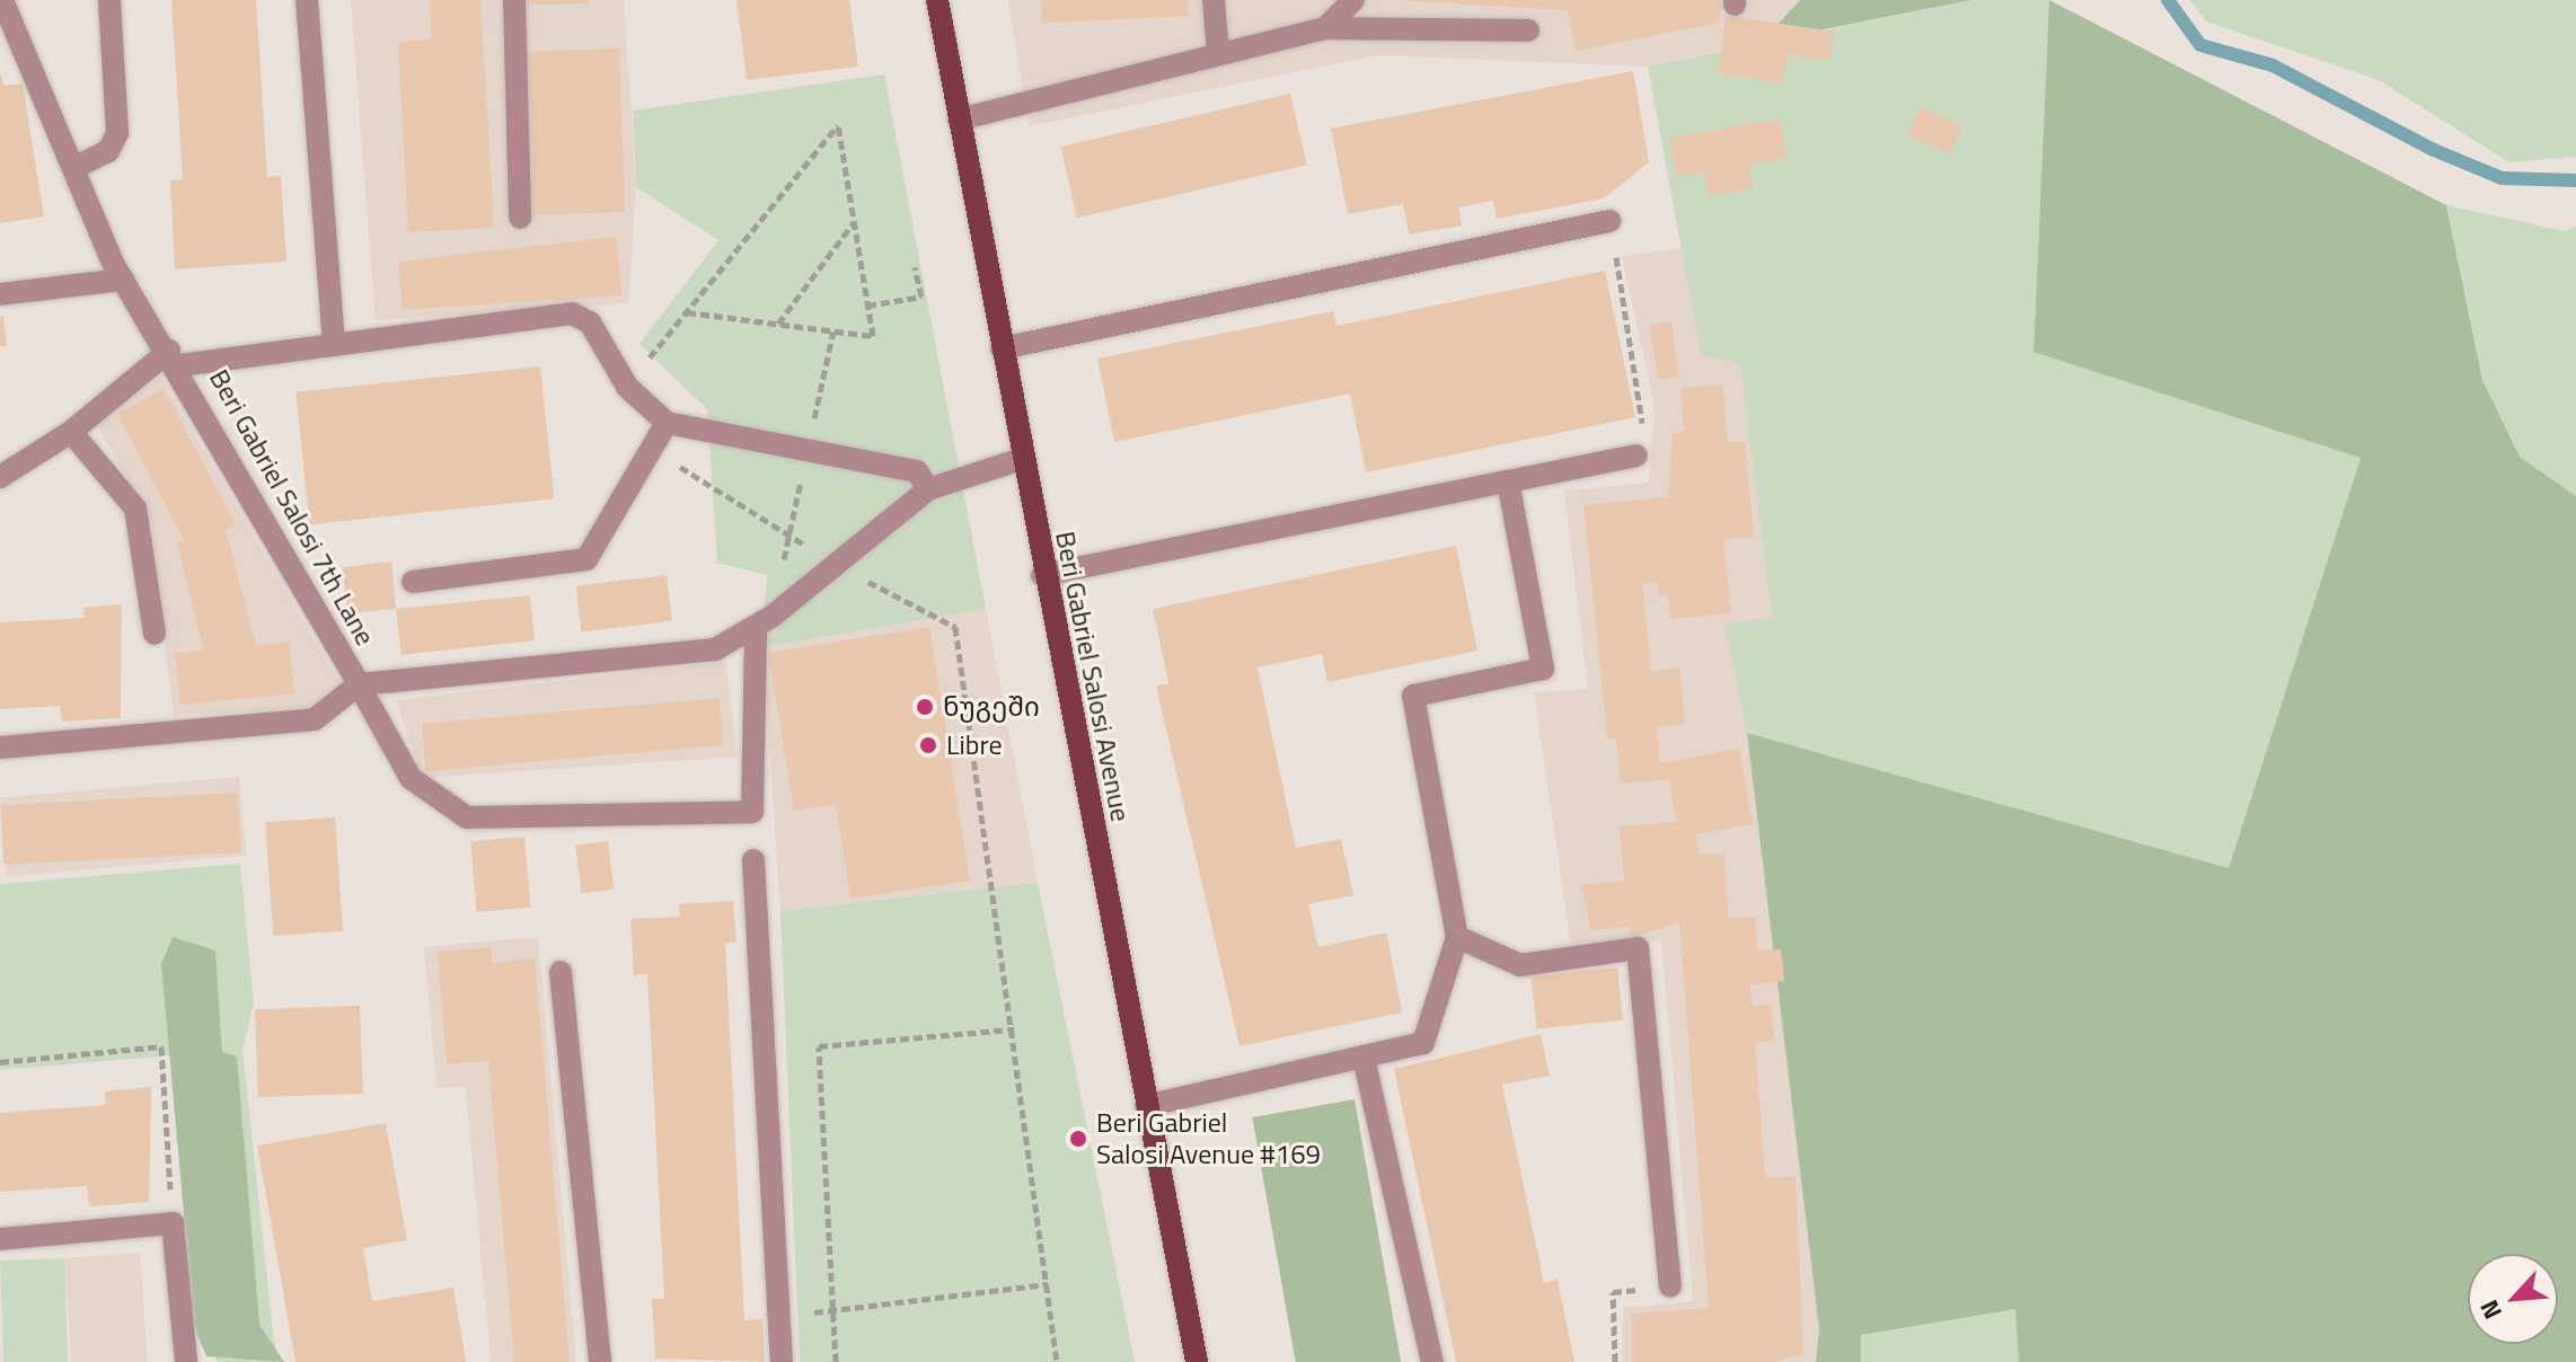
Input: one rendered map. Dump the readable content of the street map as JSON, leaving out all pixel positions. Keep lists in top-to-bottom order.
{
  "streets": {
    "main road": ["Beri Gabriel Salosi Avenue"],
    "street": ["Beri Gabriel Salosi 7th Lane"]
  },
  "crossings": [
    ["Beri Gabriel Salosi 7th Lane", "Beri Gabriel Salosi Avenue"]
  ],
  "places": ["ნუგეში", "Libre", "Beri Gabriel Salosi Avenue #169"],
  "north": "bottom left"
}
